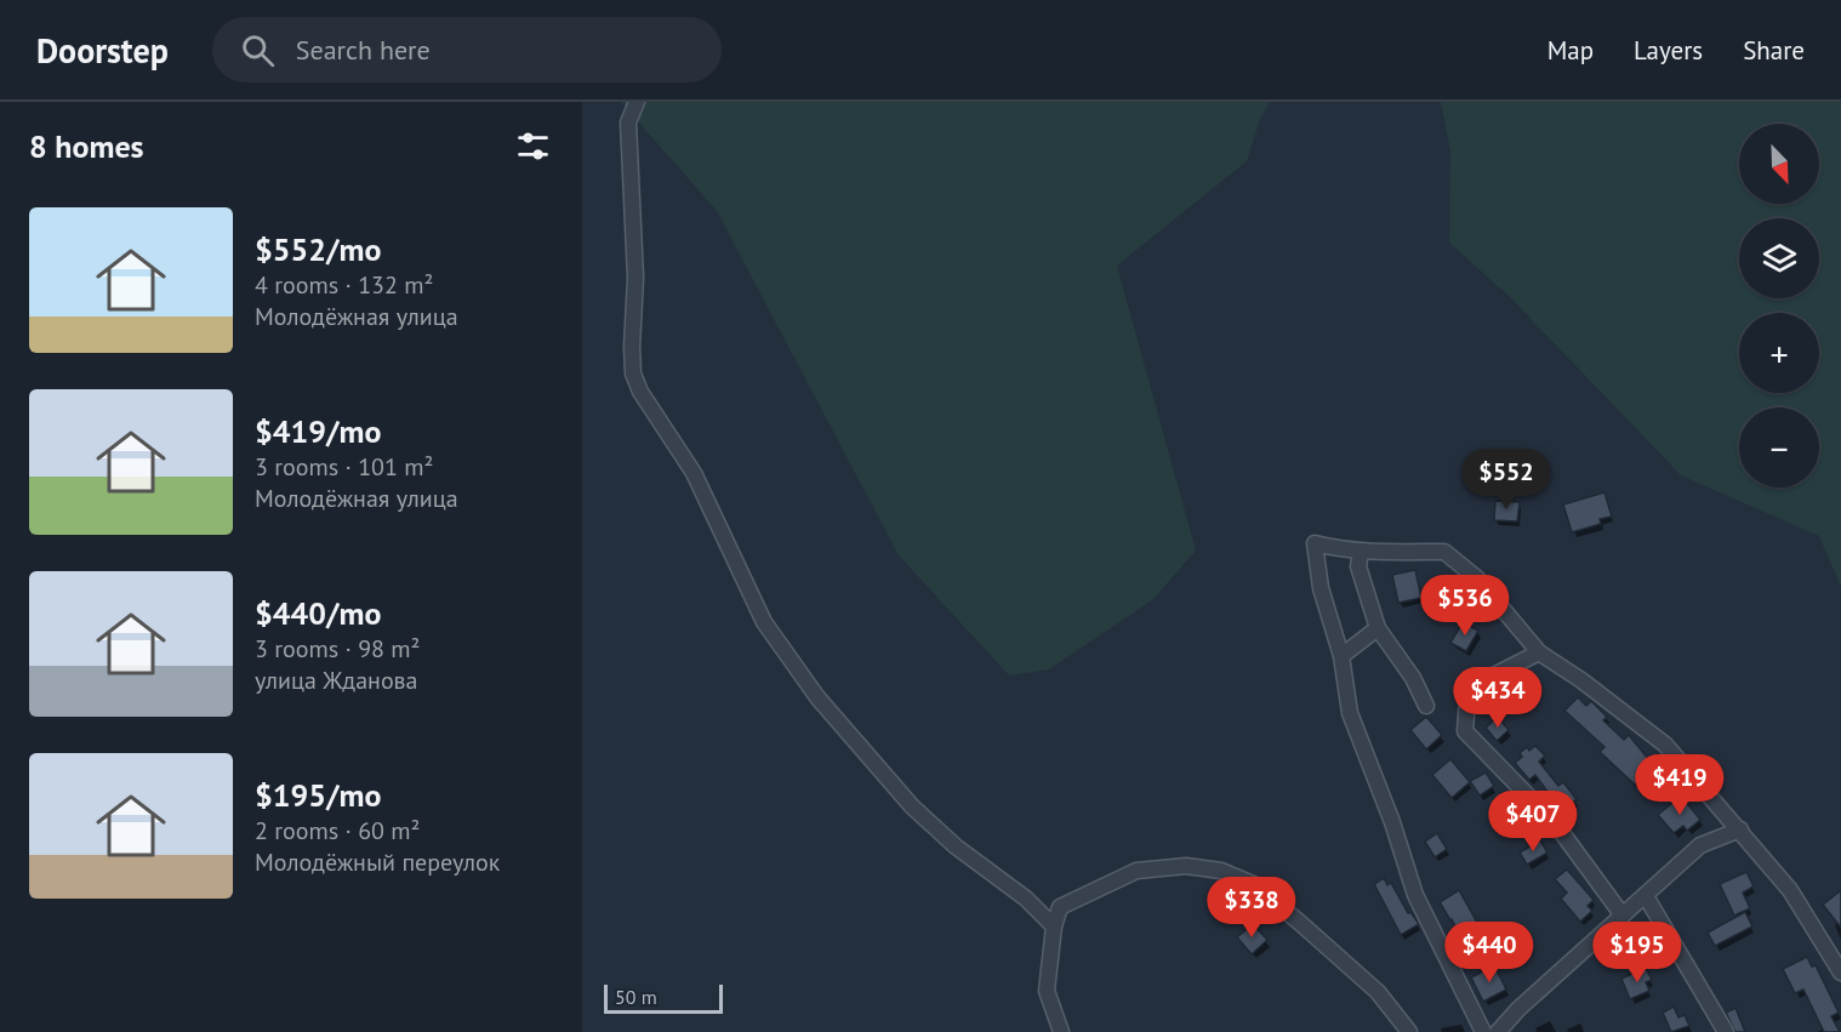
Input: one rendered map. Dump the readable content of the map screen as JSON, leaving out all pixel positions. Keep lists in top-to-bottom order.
{
  "scale_bar": "50 m",
  "north": "bottom right",
  "page": {
    "header": "Doorstep",
    "search": "Search here",
    "nav": ["Map", "Layers", "Share"],
    "heading": "8 homes",
    "map_buttons": ["+", "−"],
    "list": [
      {
        "name": "$552/mo",
        "note": "4 rooms · 132 m² · Молодёжная улица"
      },
      {
        "name": "$419/mo",
        "note": "3 rooms · 101 m² · Молодёжная улица"
      },
      {
        "name": "$440/mo",
        "note": "3 rooms · 98 m² · улица Жданова"
      },
      {
        "name": "$195/mo",
        "note": "2 rooms · 60 m² · Молодёжный переулок"
      }
    ],
    "price": [
      "$552",
      "$536",
      "$434",
      "$419",
      "$407",
      "$338",
      "$440",
      "$195"
    ],
    "scale": "50 m"
  }
}
